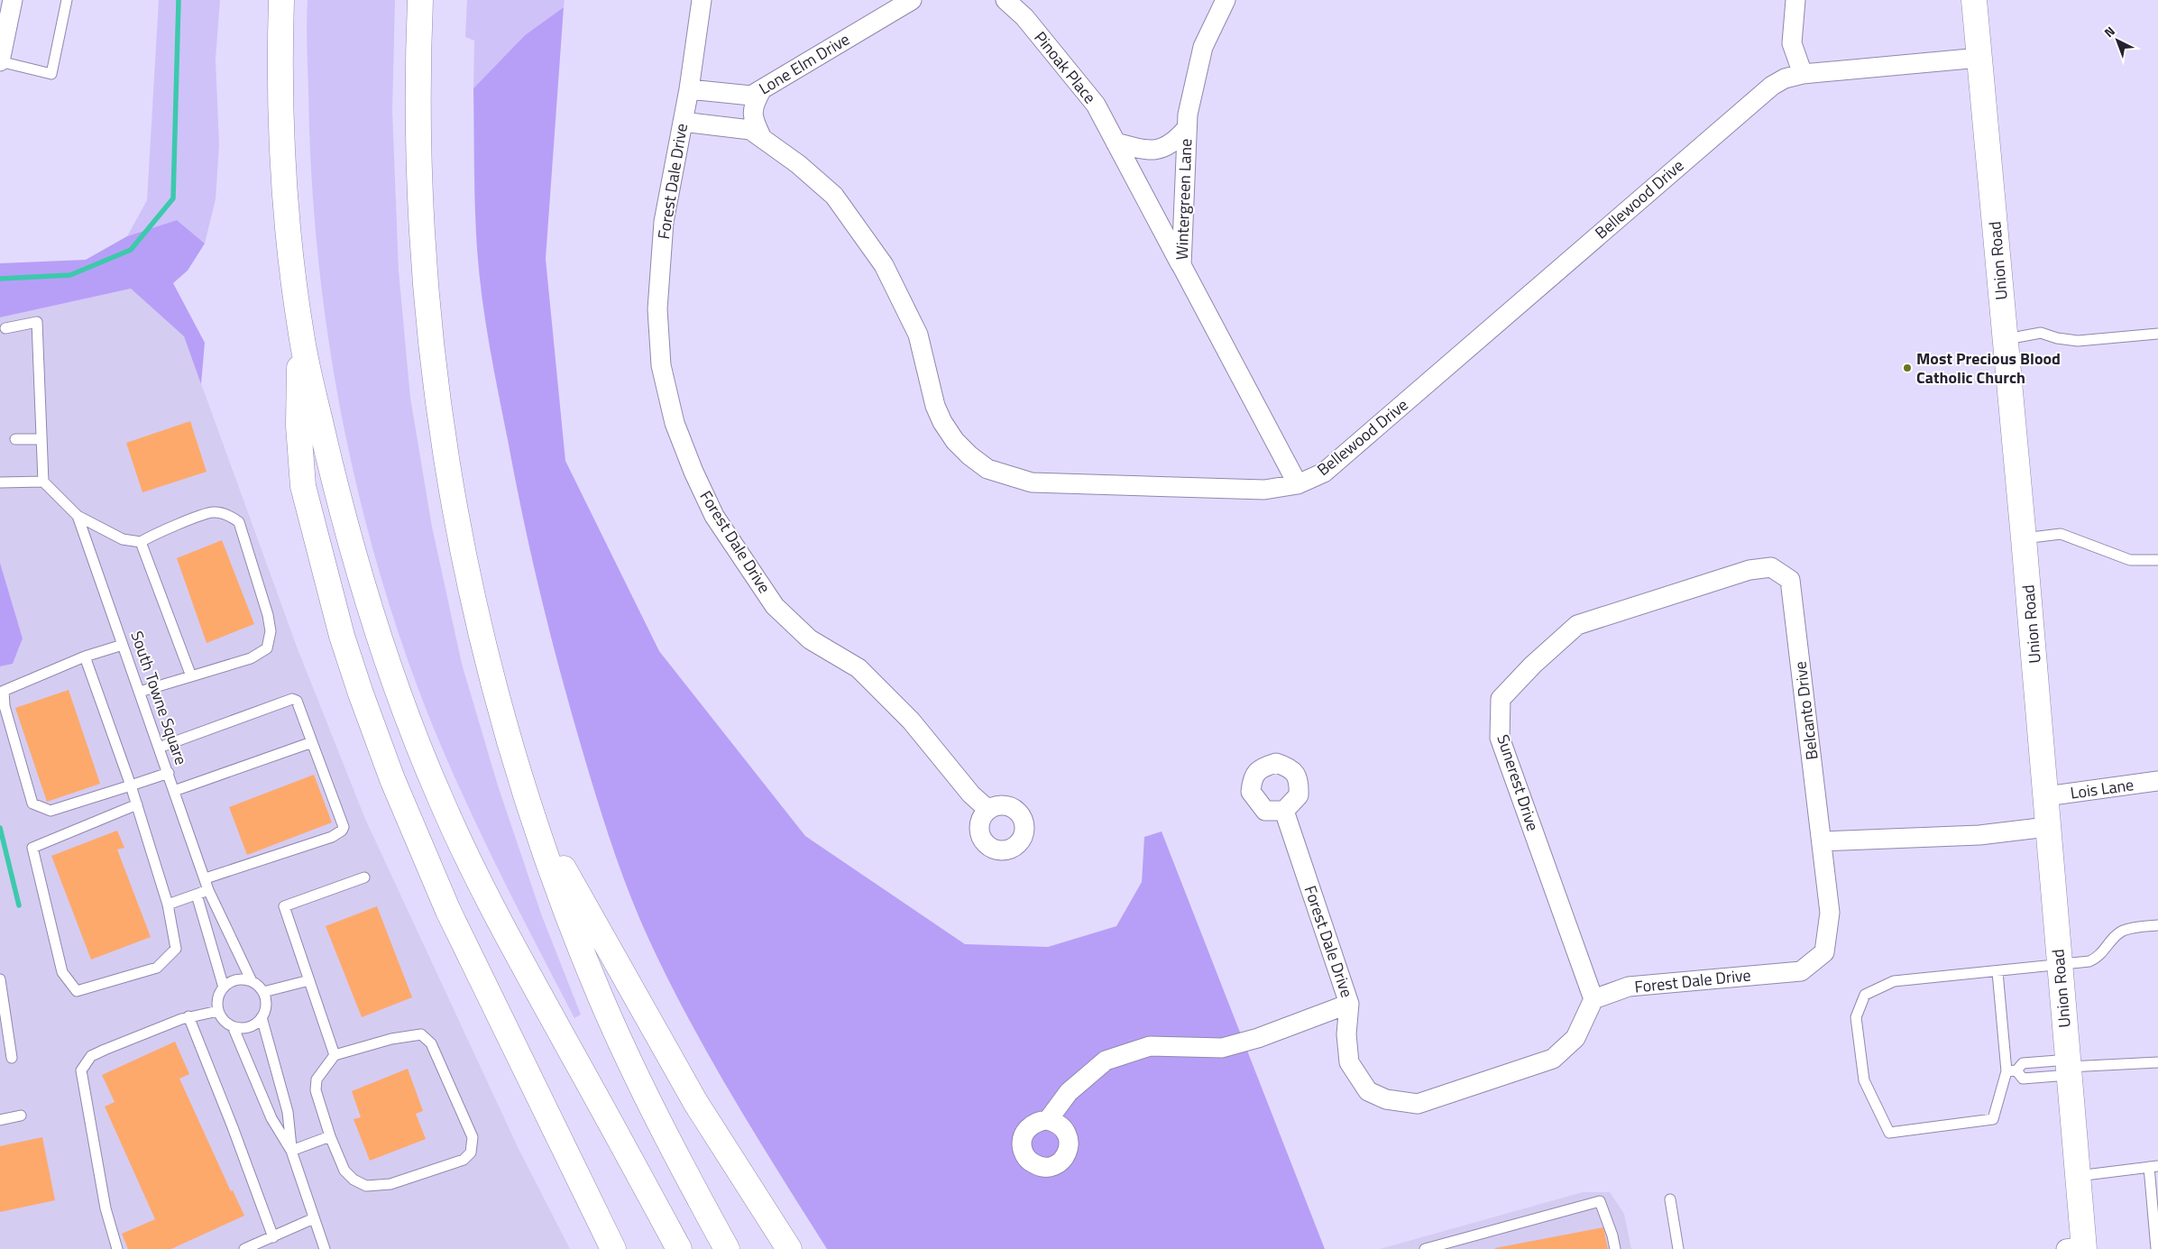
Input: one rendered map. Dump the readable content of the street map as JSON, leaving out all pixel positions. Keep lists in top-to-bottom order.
{
  "streets": {
    "main road": ["Union Road"],
    "street": [
      "Lone Elm Drive",
      "Pinoak Place",
      "Forest Dale Drive",
      "Wintergreen Lane",
      "Bellewood Drive",
      "Belcanto Drive",
      "Sunerest Drive",
      "Lois Lane"
    ],
    "lane": ["South Towne Square"]
  },
  "crossings": [
    ["Lone Elm Drive", "Forest Dale Drive"],
    ["Lone Elm Drive", "Bellewood Drive"],
    ["Pinoak Place", "Wintergreen Lane"],
    ["Forest Dale Drive", "Bellewood Drive"],
    ["Forest Dale Drive", "Belcanto Drive"],
    ["Forest Dale Drive", "Sunerest Drive"],
    ["Wintergreen Lane", "Bellewood Drive"],
    ["Bellewood Drive", "Union Road"],
    ["Union Road", "Lois Lane"],
    ["Belcanto Drive", "Sunerest Drive"]
  ],
  "places": ["Most Precious Blood Catholic Church"],
  "north": "top left"
}
